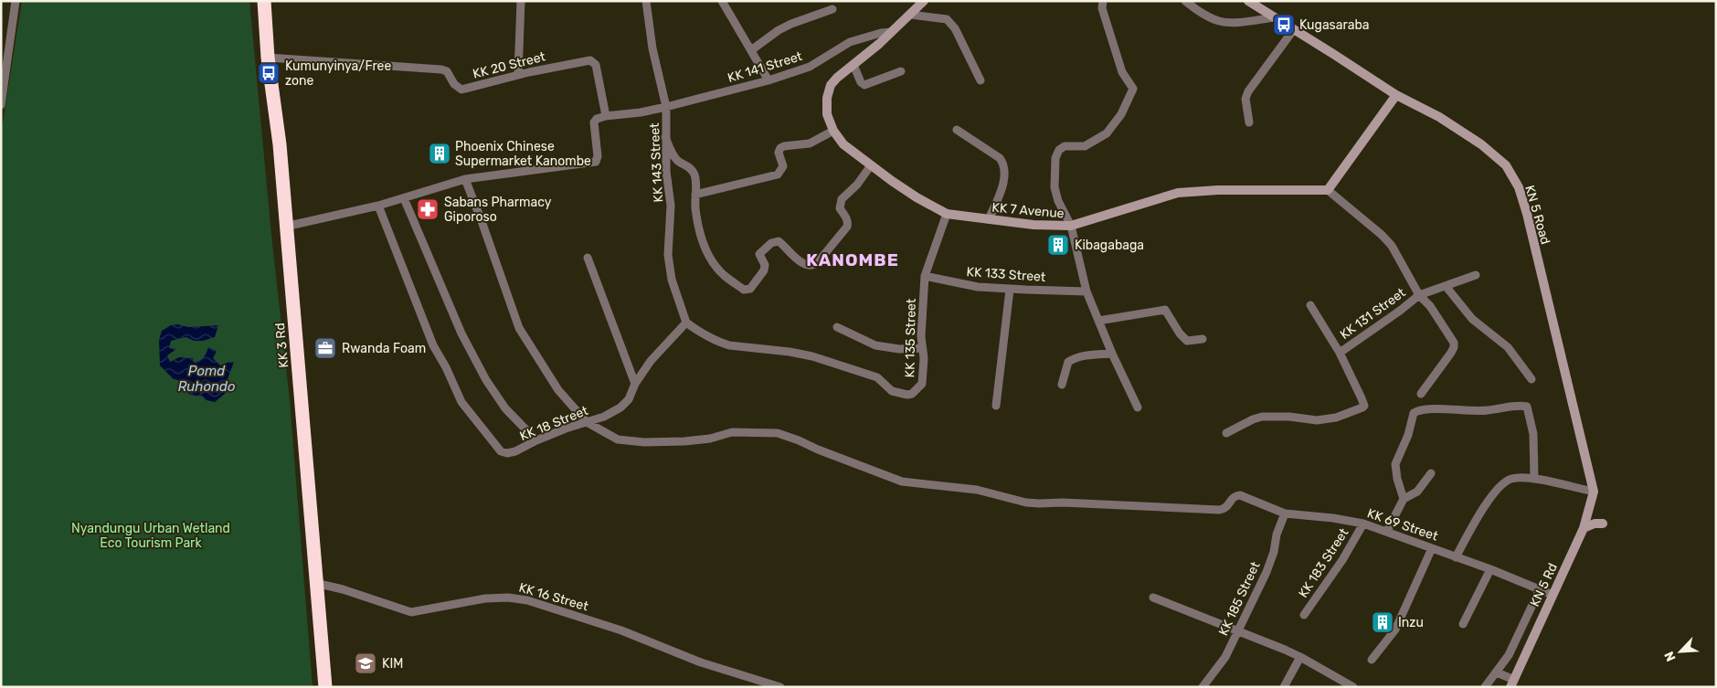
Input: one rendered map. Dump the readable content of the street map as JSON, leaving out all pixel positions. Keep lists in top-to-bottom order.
{
  "streets": {
    "highway": ["KK 3 Rd"],
    "main road": ["KK 7 Avenue", "KN 5 Road", "KN 5 Rd"],
    "street": [
      "KK 20 Street",
      "KK 141 Street",
      "KK 143 Street",
      "KK 133 Street",
      "KK 131 Street",
      "KK 135 Street",
      "KK 18 Street",
      "KK 69 Street",
      "KK 183 Street",
      "KK 16 Street",
      "KK 185 Street"
    ]
  },
  "crossings": [
    ["KK 20 Street", "KK 3 Rd"],
    ["KK 141 Street", "KK 143 Street"],
    ["KK 141 Street", "KK 7 Avenue"],
    ["KK 143 Street", "KK 135 Street"],
    ["KK 143 Street", "KK 18 Street"],
    ["KK 7 Avenue", "KK 131 Street"],
    ["KK 7 Avenue", "KK 135 Street"],
    ["KN 5 Road", "KN 5 Rd"],
    ["KK 133 Street", "KK 135 Street"],
    ["KK 135 Street", "KK 18 Street"],
    ["KK 3 Rd", "KK 16 Street"],
    ["KK 18 Street", "KK 69 Street"],
    ["KK 69 Street", "KK 183 Street"],
    ["KK 69 Street", "KN 5 Rd"],
    ["KK 69 Street", "KK 185 Street"]
  ],
  "districts": ["KANOMBE"],
  "water": ["Pomd Ruhondo"],
  "parks": ["Nyandungu Urban Wetland Eco Tourism Park"],
  "places": {
    "bus stop": ["Kugasaraba", "Kumunyinya/Free zone"],
    "building": ["Phoenix Chinese Supermarket Kanombe", "Kibagabaga", "Inzu"],
    "pharmacy": ["Sabans Pharmacy Giporoso"],
    "office": ["Rwanda Foam"],
    "school or university": ["KIM"]
  },
  "north": "bottom left"
}
